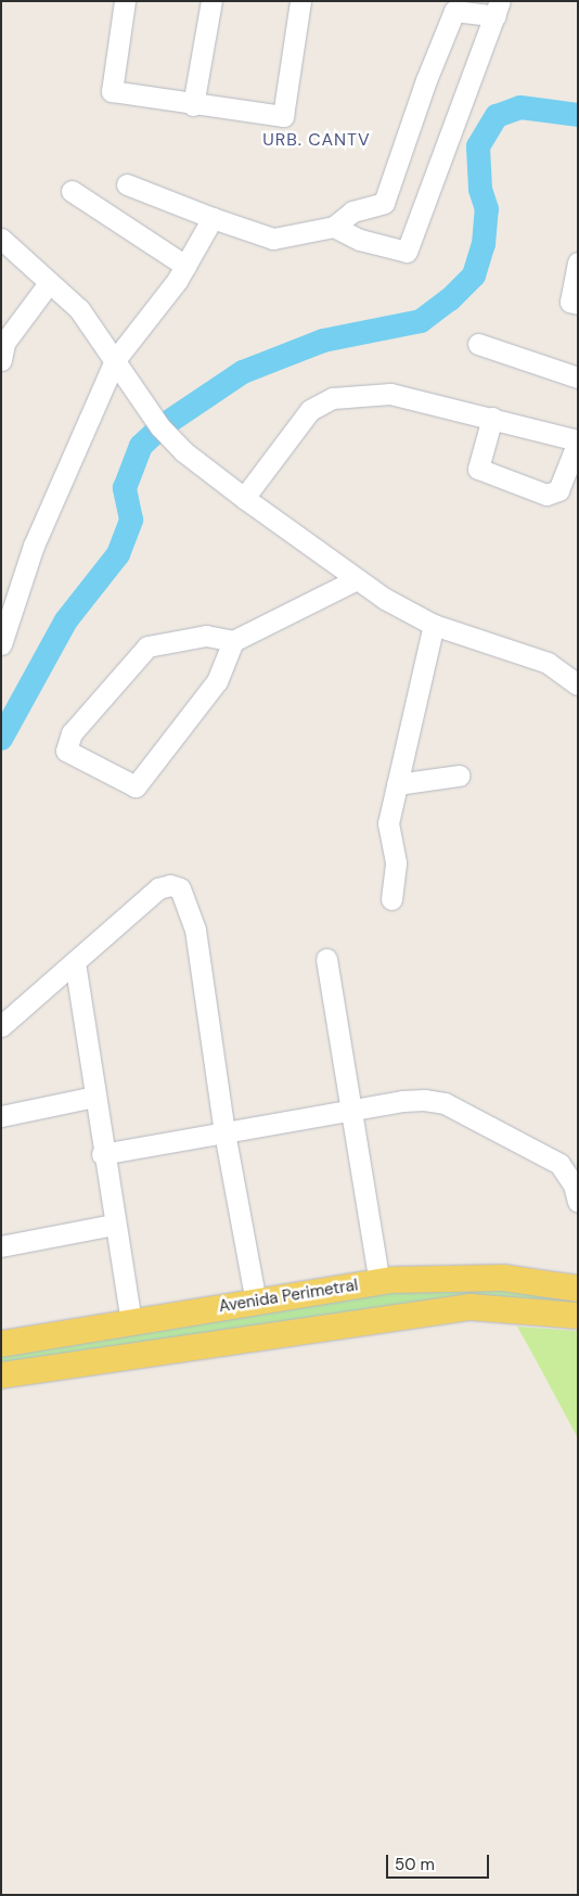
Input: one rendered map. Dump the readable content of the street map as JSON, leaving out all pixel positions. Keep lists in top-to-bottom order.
{
  "streets": {
    "main road": ["Avenida Perimetral"]
  },
  "districts": ["URB. CANTV"],
  "scale_bar": "50 m"
}
